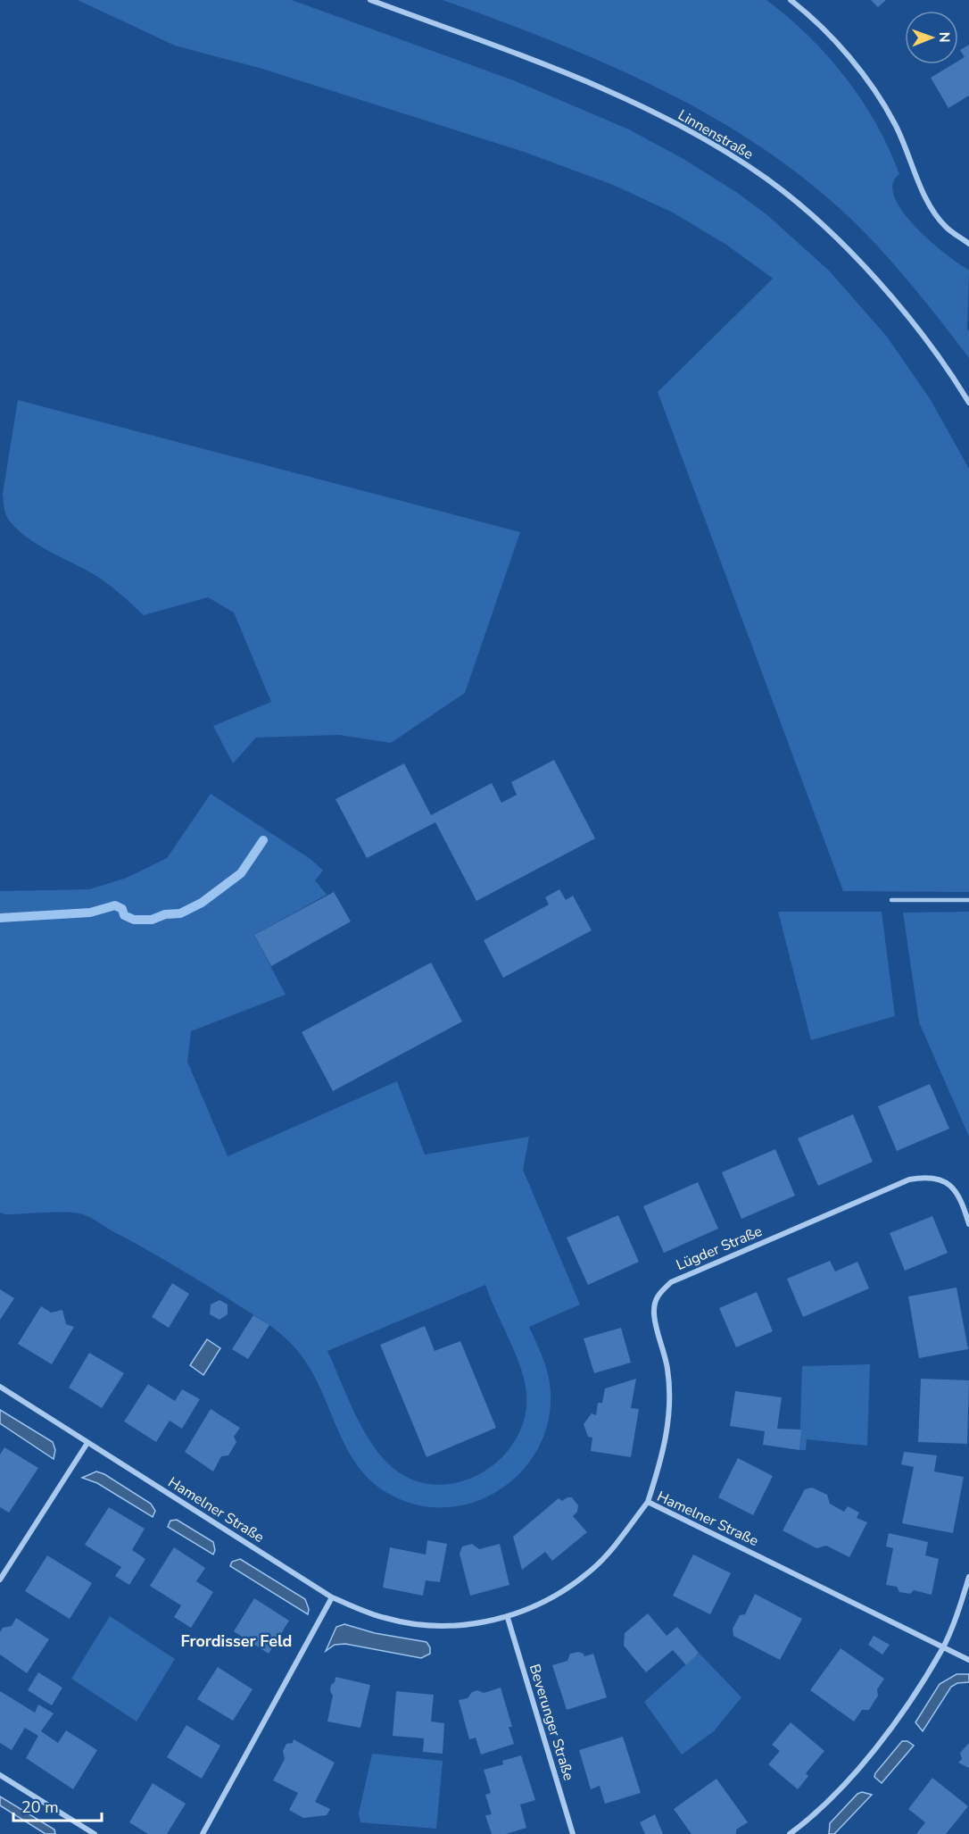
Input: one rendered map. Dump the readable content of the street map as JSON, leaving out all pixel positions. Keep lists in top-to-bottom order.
{
  "streets": {
    "street": [
      "Linnenstraße",
      "Lügder Straße",
      "Hamelner Straße",
      "Beverunger Straße"
    ]
  },
  "crossings": [
    ["Lügder Straße", "Hamelner Straße"],
    ["Hamelner Straße", "Beverunger Straße"]
  ],
  "districts": ["Frordisser Feld"],
  "scale_bar": "20 m",
  "north": "right"
}
